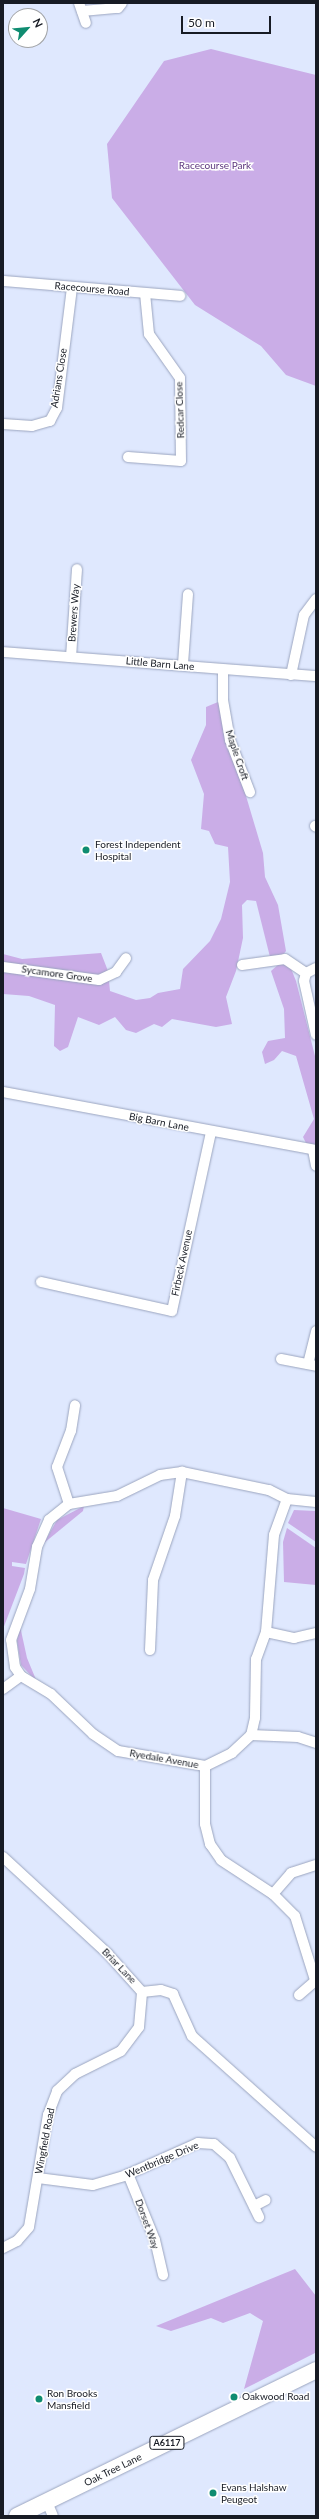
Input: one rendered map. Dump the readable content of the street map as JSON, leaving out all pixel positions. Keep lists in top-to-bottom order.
{
  "streets": {
    "main road": ["A6117", "Oak Tree Lane"],
    "street": [
      "Racecourse Road",
      "Adrians Close",
      "Redcar Close",
      "Brewers Way",
      "Little Barn Lane",
      "Maple Croft",
      "Sycamore Grove",
      "Big Barn Lane",
      "Firbeck Avenue",
      "Ryedale Avenue",
      "Briar Lane",
      "Wingfield Road",
      "Wentbridge Drive",
      "Dorset Way"
    ]
  },
  "crossings": [
    ["Racecourse Road", "Adrians Close"],
    ["Racecourse Road", "Redcar Close"],
    ["Brewers Way", "Little Barn Lane"],
    ["Little Barn Lane", "Maple Croft"],
    ["Big Barn Lane", "Firbeck Avenue"],
    ["Briar Lane", "Wingfield Road"],
    ["Wingfield Road", "Wentbridge Drive"],
    ["Wentbridge Drive", "Dorset Way"]
  ],
  "parks": ["Racecourse Park"],
  "places": [
    "Forest Independent Hospital",
    "Oakwood Road",
    "Ron Brooks Mansfield",
    "Evans Halshaw Peugeot"
  ],
  "scale_bar": "50 m",
  "north": "top right"
}
